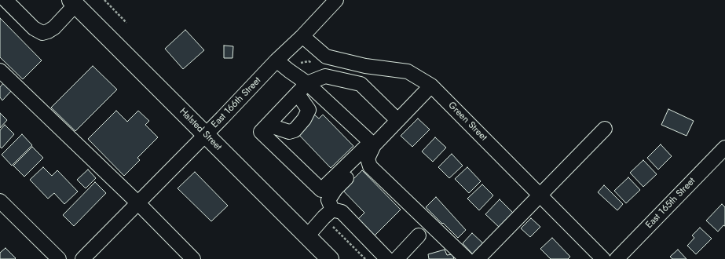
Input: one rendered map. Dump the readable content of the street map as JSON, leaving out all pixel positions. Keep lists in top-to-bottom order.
{
  "streets": {
    "main road": ["Halsted Street"],
    "street": ["East 166th Street", "Green Street", "East 165th Street"]
  },
  "crossings": [
    ["East 166th Street", "Green Street"],
    ["East 166th Street", "Halsted Street"]
  ]
}
